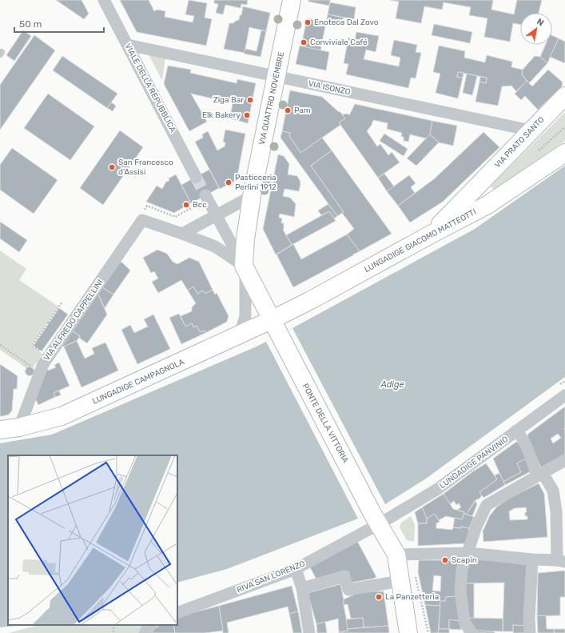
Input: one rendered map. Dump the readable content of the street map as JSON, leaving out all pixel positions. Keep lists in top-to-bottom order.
{
  "streets": {
    "street": [
      "VIALE DELLA REPUBBLICA",
      "VIA ISONZO",
      "VIA QUATTRO NOVEMBRE",
      "VIA PRATO SANTO",
      "LUNGADIGE GIACOMO MATTEOTTI",
      "VIA ALFREDO CAPPELLINI",
      "LUNGADIGE CAMPAGNOLA",
      "PONTE DELLA VITTORIA",
      "LUNGADIGE PANVINIO",
      "RIVA SAN LORENZO"
    ]
  },
  "crossings": [
    ["VIALE DELLA REPUBBLICA", "VIA ISONZO"],
    ["VIA ISONZO", "VIA QUATTRO NOVEMBRE"],
    ["VIA ISONZO", "VIA PRATO SANTO"],
    ["VIA QUATTRO NOVEMBRE", "PONTE DELLA VITTORIA"],
    ["VIA PRATO SANTO", "LUNGADIGE GIACOMO MATTEOTTI"],
    ["LUNGADIGE GIACOMO MATTEOTTI", "LUNGADIGE CAMPAGNOLA"],
    ["LUNGADIGE GIACOMO MATTEOTTI", "PONTE DELLA VITTORIA"],
    ["VIA ALFREDO CAPPELLINI", "LUNGADIGE CAMPAGNOLA"],
    ["LUNGADIGE CAMPAGNOLA", "PONTE DELLA VITTORIA"],
    ["PONTE DELLA VITTORIA", "LUNGADIGE PANVINIO"],
    ["PONTE DELLA VITTORIA", "RIVA SAN LORENZO"],
    ["LUNGADIGE PANVINIO", "RIVA SAN LORENZO"]
  ],
  "water": ["Adige"],
  "places": [
    "Enoteca Dal Zovo",
    "Conviviale Café",
    "Ziga Bar",
    "Pam",
    "Elk Bakery",
    "San Francesco d'Assisi",
    "Pasticceria Perlini 1912",
    "Bcc",
    "Scapin",
    "La Panzetteria"
  ],
  "scale_bar": "50 m",
  "north": "top right"
}
